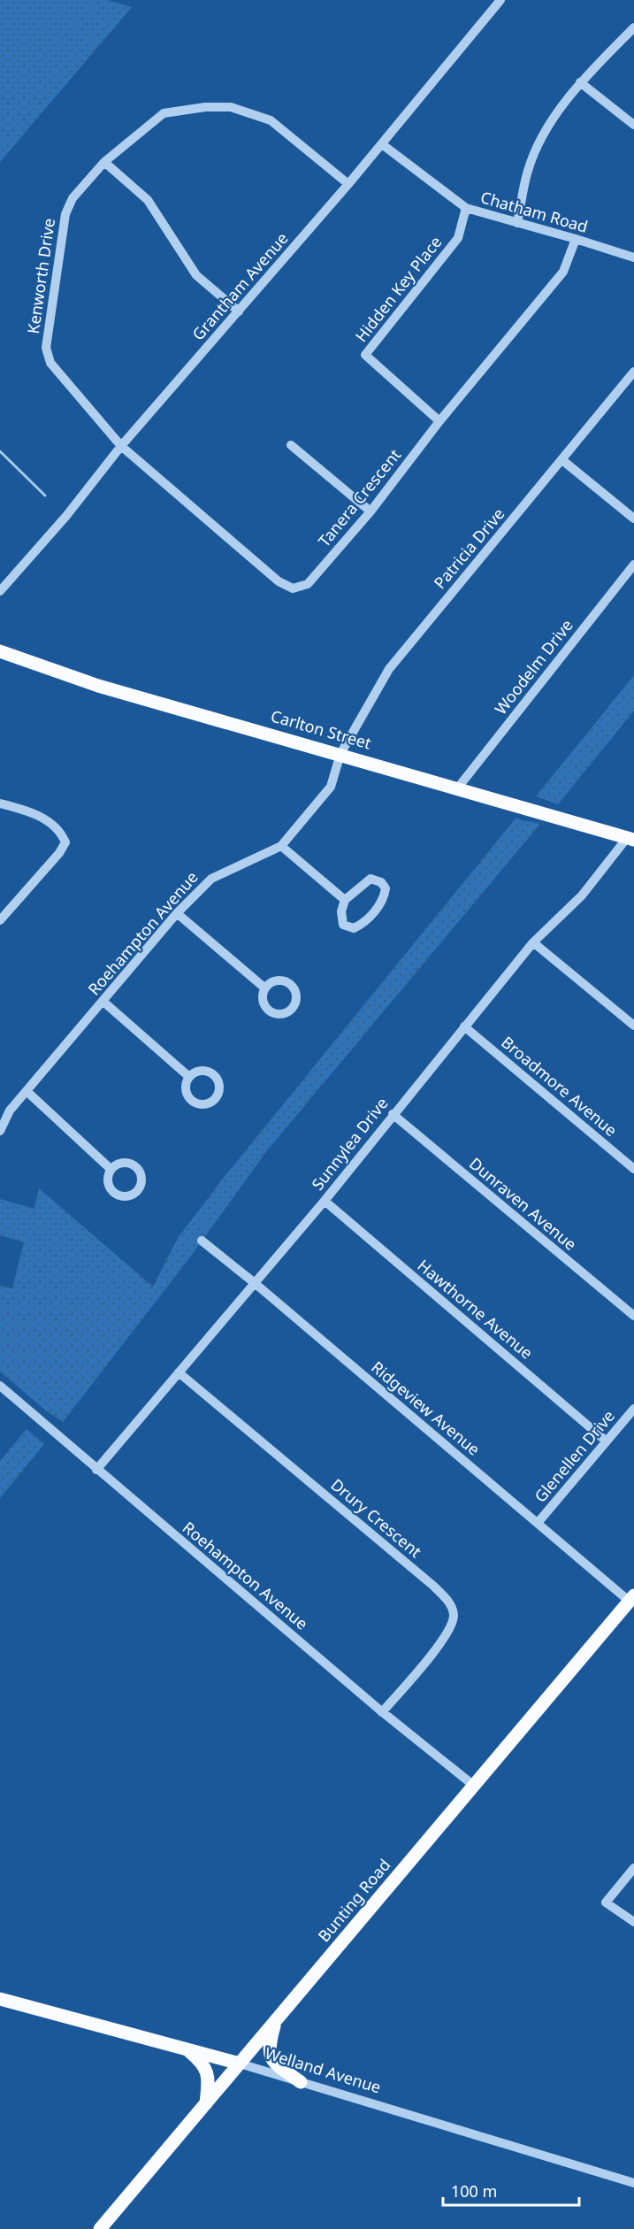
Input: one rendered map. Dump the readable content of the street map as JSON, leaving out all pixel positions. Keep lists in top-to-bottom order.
{
  "streets": {
    "main road": ["Carlton Street", "Bunting Road", "Welland Avenue"],
    "street": [
      "Chatham Road",
      "Kenworth Drive",
      "Grantham Avenue",
      "Hidden Key Place",
      "Tanera Crescent",
      "Patricia Drive",
      "Woodelm Drive",
      "Roehampton Avenue",
      "Broadmore Avenue",
      "Sunnylea Drive",
      "Dunraven Avenue",
      "Hawthorne Avenue",
      "Ridgeview Avenue",
      "Glenellen Drive",
      "Drury Crescent"
    ]
  },
  "crossings": [
    ["Chatham Road", "Grantham Avenue"],
    ["Chatham Road", "Hidden Key Place"],
    ["Chatham Road", "Tanera Crescent"],
    ["Kenworth Drive", "Grantham Avenue"],
    ["Kenworth Drive", "Tanera Crescent"],
    ["Grantham Avenue", "Tanera Crescent"],
    ["Hidden Key Place", "Tanera Crescent"],
    ["Patricia Drive", "Carlton Street"],
    ["Patricia Drive", "Roehampton Avenue"],
    ["Woodelm Drive", "Carlton Street"],
    ["Carlton Street", "Roehampton Avenue"],
    ["Carlton Street", "Sunnylea Drive"],
    ["Roehampton Avenue", "Sunnylea Drive"],
    ["Roehampton Avenue", "Drury Crescent"],
    ["Roehampton Avenue", "Bunting Road"],
    ["Broadmore Avenue", "Sunnylea Drive"],
    ["Sunnylea Drive", "Dunraven Avenue"],
    ["Sunnylea Drive", "Hawthorne Avenue"],
    ["Sunnylea Drive", "Ridgeview Avenue"],
    ["Sunnylea Drive", "Drury Crescent"],
    ["Hawthorne Avenue", "Glenellen Drive"],
    ["Ridgeview Avenue", "Glenellen Drive"],
    ["Ridgeview Avenue", "Bunting Road"],
    ["Bunting Road", "Welland Avenue"]
  ],
  "scale_bar": "100 m"
}
